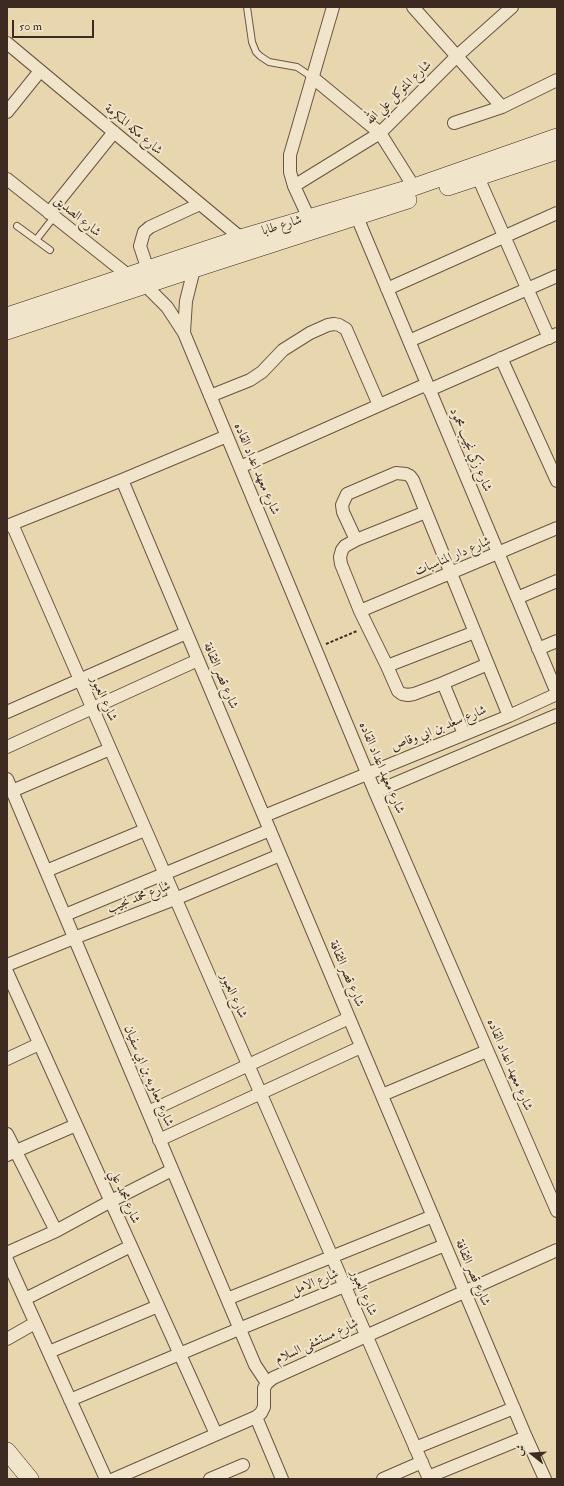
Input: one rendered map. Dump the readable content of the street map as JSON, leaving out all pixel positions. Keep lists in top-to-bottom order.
{
  "streets": {
    "street": [
      "شارع المتوكل علي الله",
      "شارع مكه المكرمة",
      "شارع الصديق",
      "شارع طابا",
      "شارع زكي نجيب محمود",
      "شارع معهد اعداد القاده",
      "شارع دار المناسبات",
      "شارع قصر الثقافة",
      "شارع العبور",
      "شارع سعد بن ابي وقاص",
      "شارع محمد نجيب",
      "شارع معاويه بن ابي سفيان",
      "شارع محمد علي",
      "شارع الامل",
      "شارع مستشفى السلام"
    ]
  },
  "crossings": [
    ["شارع مكه المكرمة", "شارع طابا"],
    ["شارع الصديق", "شارع طابا"],
    ["شارع طابا", "شارع زكي نجيب محمود"],
    ["شارع طابا", "شارع معهد اعداد القاده"],
    ["شارع زكي نجيب محمود", "شارع دار المناسبات"],
    ["شارع زكي نجيب محمود", "شارع سعد بن ابي وقاص"],
    ["شارع معهد اعداد القاده", "شارع سعد بن ابي وقاص"],
    ["شارع قصر الثقافة", "شارع سعد بن ابي وقاص"],
    ["شارع قصر الثقافة", "شارع محمد نجيب"],
    ["شارع قصر الثقافة", "شارع الامل"],
    ["شارع قصر الثقافة", "شارع مستشفى السلام"],
    ["شارع العبور", "شارع محمد نجيب"],
    ["شارع العبور", "شارع الامل"],
    ["شارع العبور", "شارع مستشفى السلام"],
    ["شارع محمد نجيب", "شارع معاويه بن ابي سفيان"],
    ["شارع معاويه بن ابي سفيان", "شارع الامل"],
    ["شارع معاويه بن ابي سفيان", "شارع مستشفى السلام"],
    ["شارع محمد علي", "شارع الامل"]
  ],
  "scale_bar": "50 m",
  "north": "left"
}
